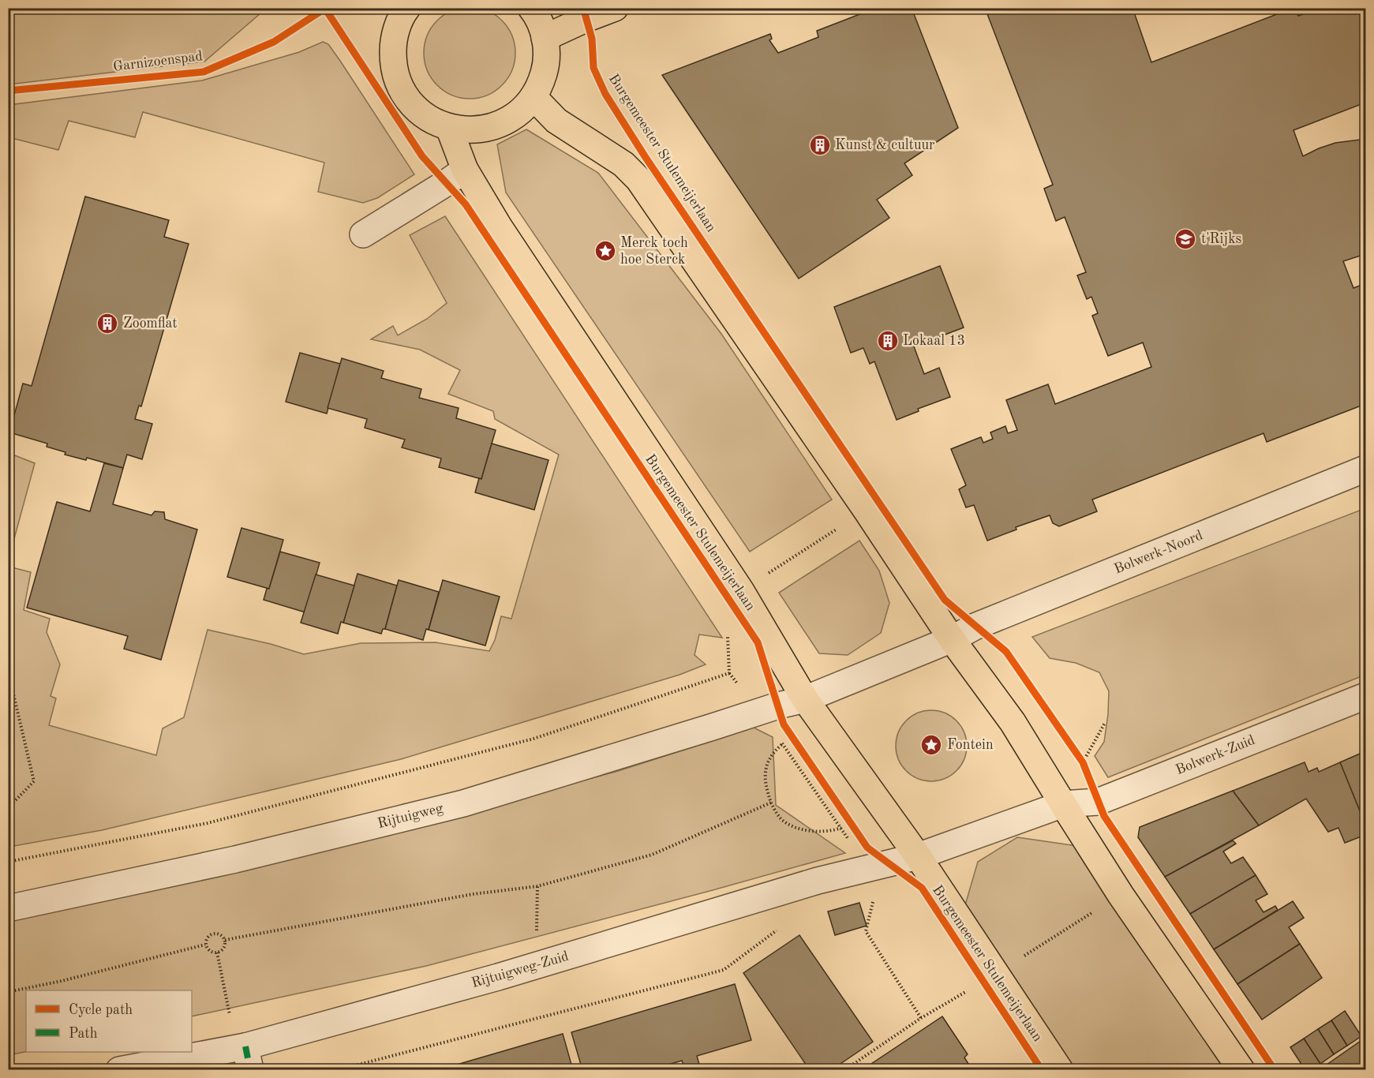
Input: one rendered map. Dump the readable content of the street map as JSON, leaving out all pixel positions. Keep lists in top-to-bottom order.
{
  "streets": {
    "main road": ["Burgemeester Stulemeijerlaan"],
    "street": [
      "Bolwerk-Noord",
      "Bolwerk-Zuid",
      "Rijtuigweg",
      "Rijtuigweg-Zuid"
    ],
    "cycle path": ["Garnizoenspad"]
  },
  "crossings": [
    ["Burgemeester Stulemeijerlaan", "Bolwerk-Noord"],
    ["Burgemeester Stulemeijerlaan", "Bolwerk-Zuid"],
    ["Burgemeester Stulemeijerlaan", "Rijtuigweg"],
    ["Burgemeester Stulemeijerlaan", "Rijtuigweg-Zuid"],
    ["Bolwerk-Noord", "Rijtuigweg"],
    ["Bolwerk-Zuid", "Rijtuigweg-Zuid"]
  ],
  "places": {
    "building": ["Kunst & cultuur", "Zoomflat", "Lokaal 13"],
    "school or university": ["t'Rijks"],
    "place": ["Merck toch hoe Sterck", "Fontein"]
  },
  "legend": ["Cycle path", "Path"]
}
